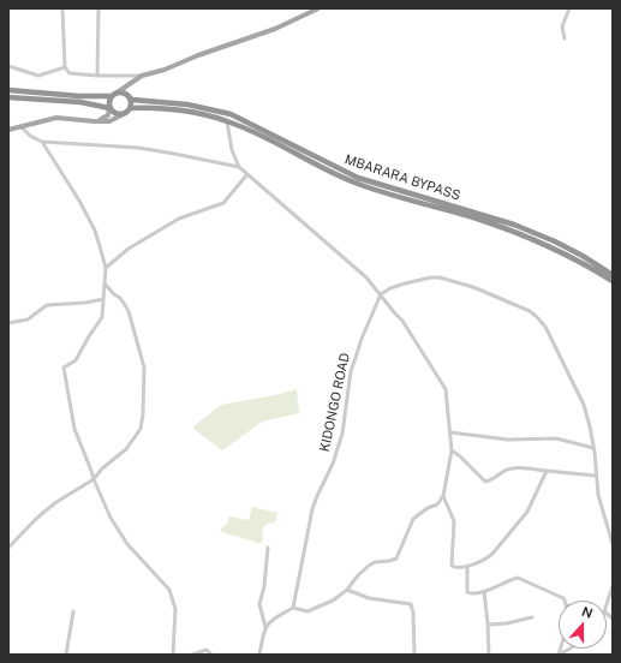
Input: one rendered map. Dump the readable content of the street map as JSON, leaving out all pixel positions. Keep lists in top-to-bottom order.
{
  "streets": {
    "highway": ["MBARARA BYPASS"],
    "street": ["KIDONGO ROAD"]
  },
  "north": "top"
}
